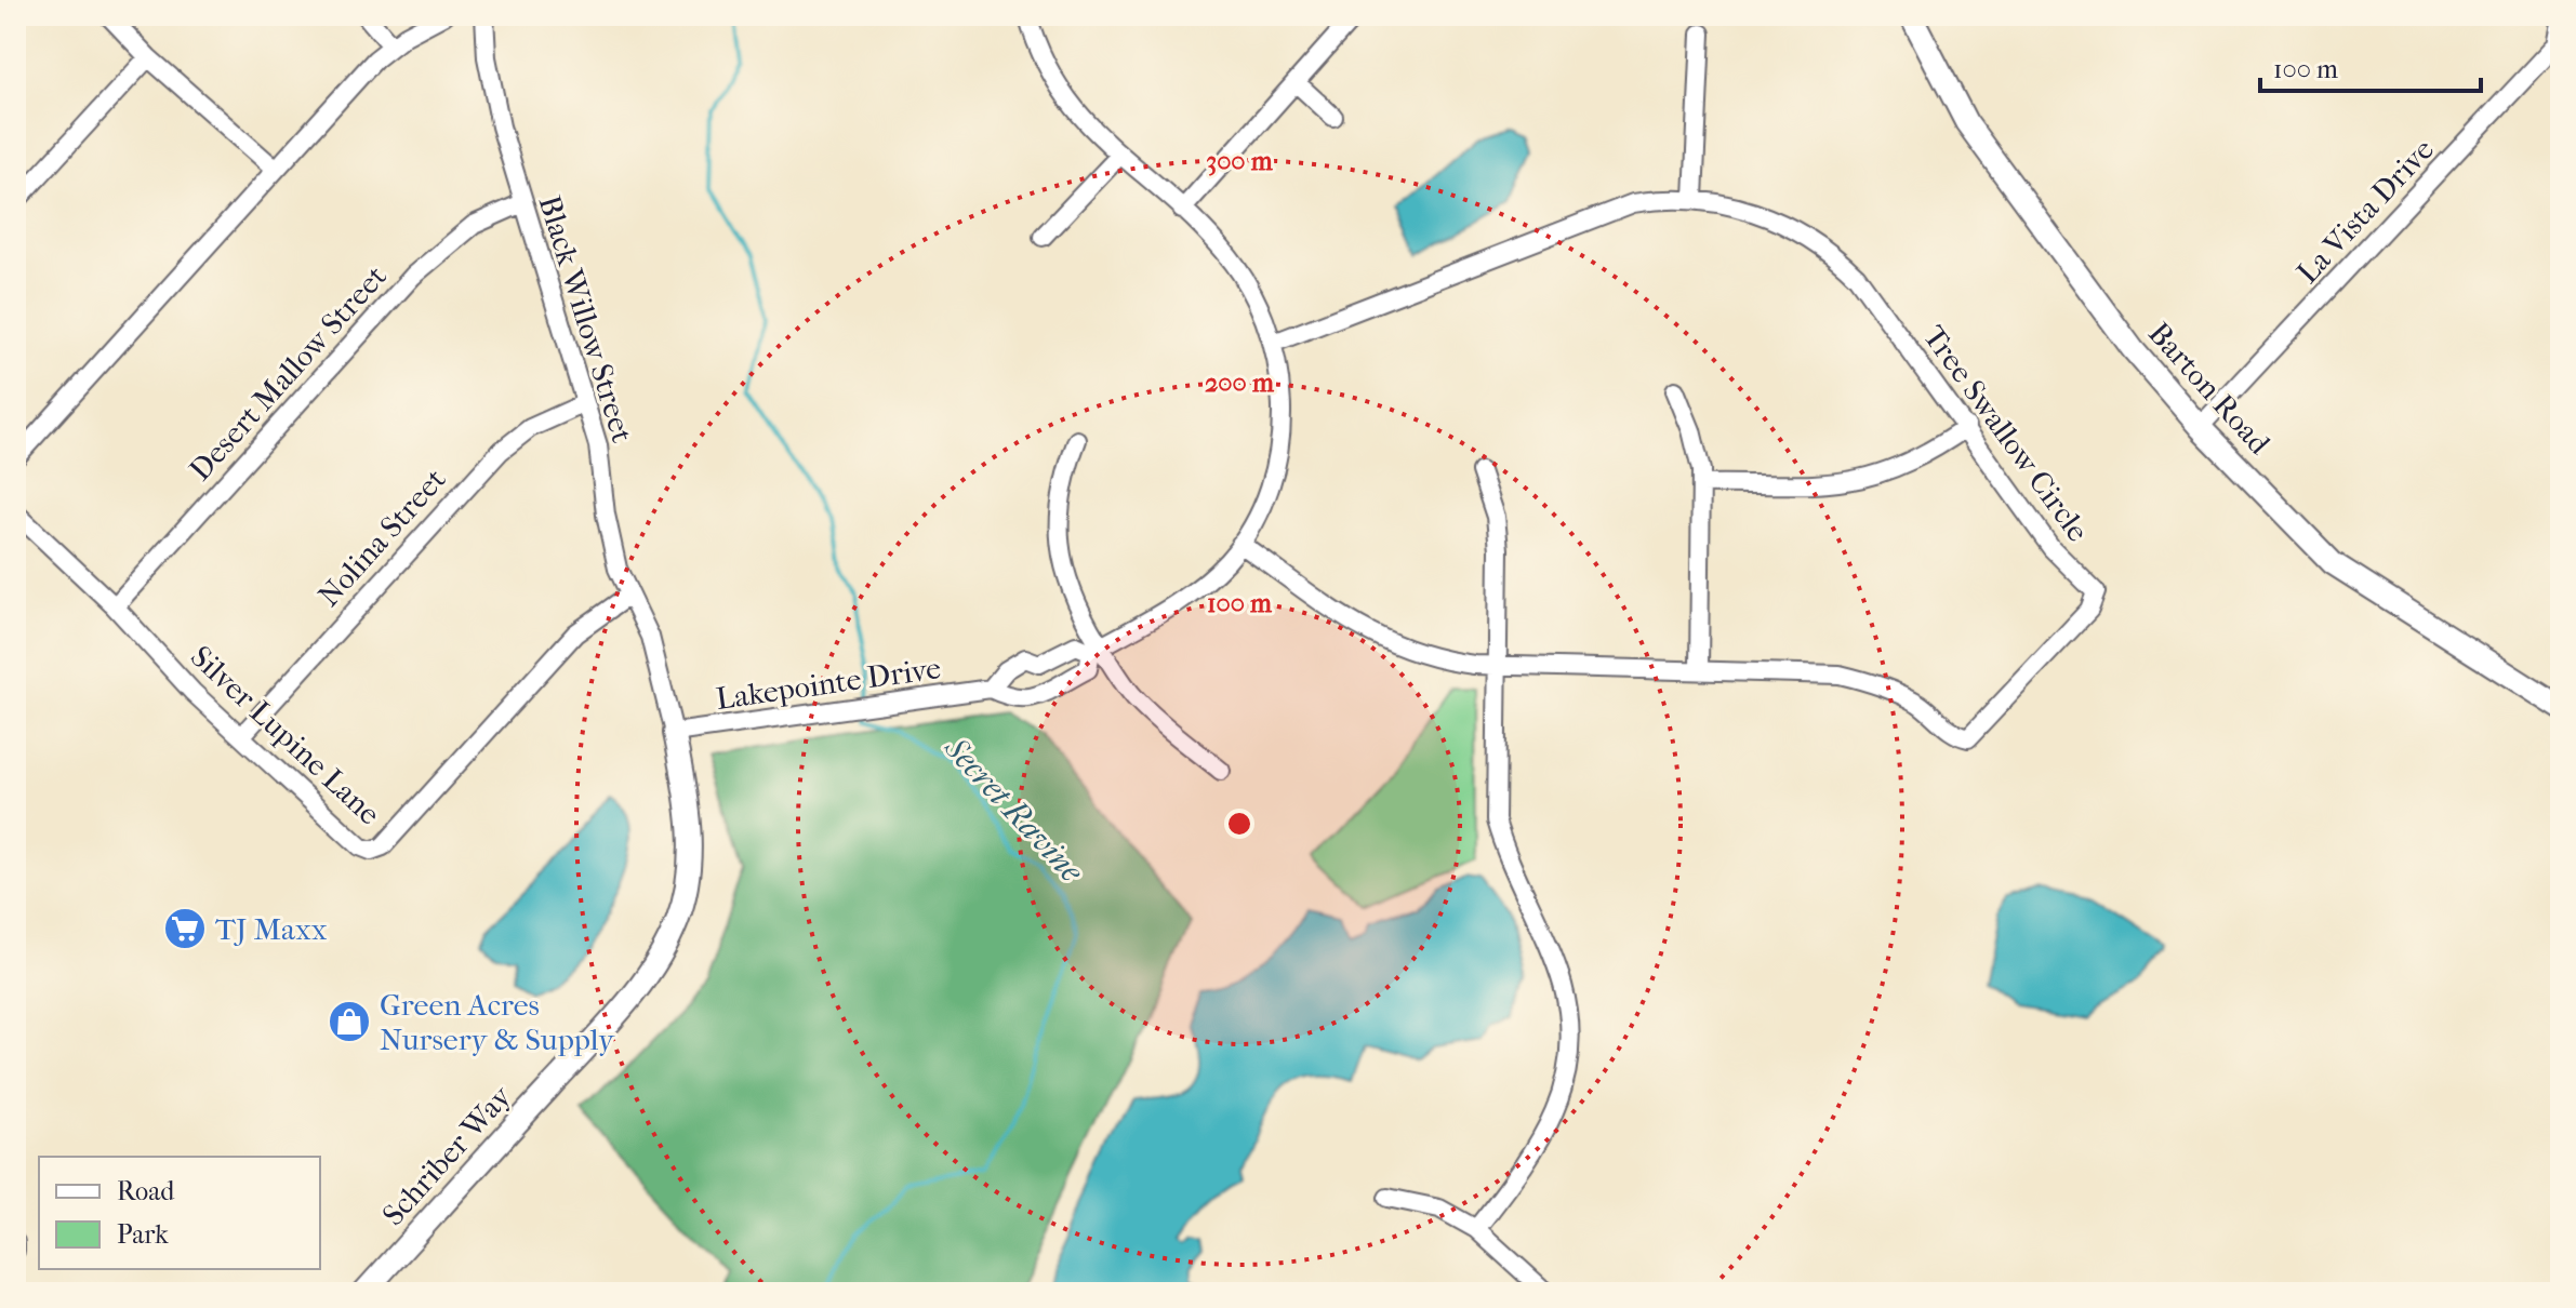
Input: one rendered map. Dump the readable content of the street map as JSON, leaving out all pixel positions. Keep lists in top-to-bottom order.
{
  "streets": {
    "street": [
      "La Vista Drive",
      "Black Willow Street",
      "Desert Mallow Street",
      "Barton Road",
      "Tree Swallow Circle",
      "Nolina Street",
      "Lakepointe Drive",
      "Silver Lupine Lane",
      "Schriber Way"
    ]
  },
  "crossings": [
    ["La Vista Drive", "Barton Road"],
    ["Black Willow Street", "Desert Mallow Street"],
    ["Black Willow Street", "Nolina Street"],
    ["Black Willow Street", "Lakepointe Drive"],
    ["Black Willow Street", "Silver Lupine Lane"],
    ["Black Willow Street", "Schriber Way"],
    ["Desert Mallow Street", "Silver Lupine Lane"],
    ["Tree Swallow Circle", "Lakepointe Drive"],
    ["Nolina Street", "Silver Lupine Lane"],
    ["Lakepointe Drive", "Schriber Way"]
  ],
  "water": ["Secret Ravine"],
  "places": {
    "supermarket": ["TJ Maxx"],
    "shop": ["Green Acres Nursery & Supply"]
  },
  "legend": ["Road", "Park"],
  "scale_bar": "100 m",
  "rings": ["300 m", "200 m", "100 m"]
}
